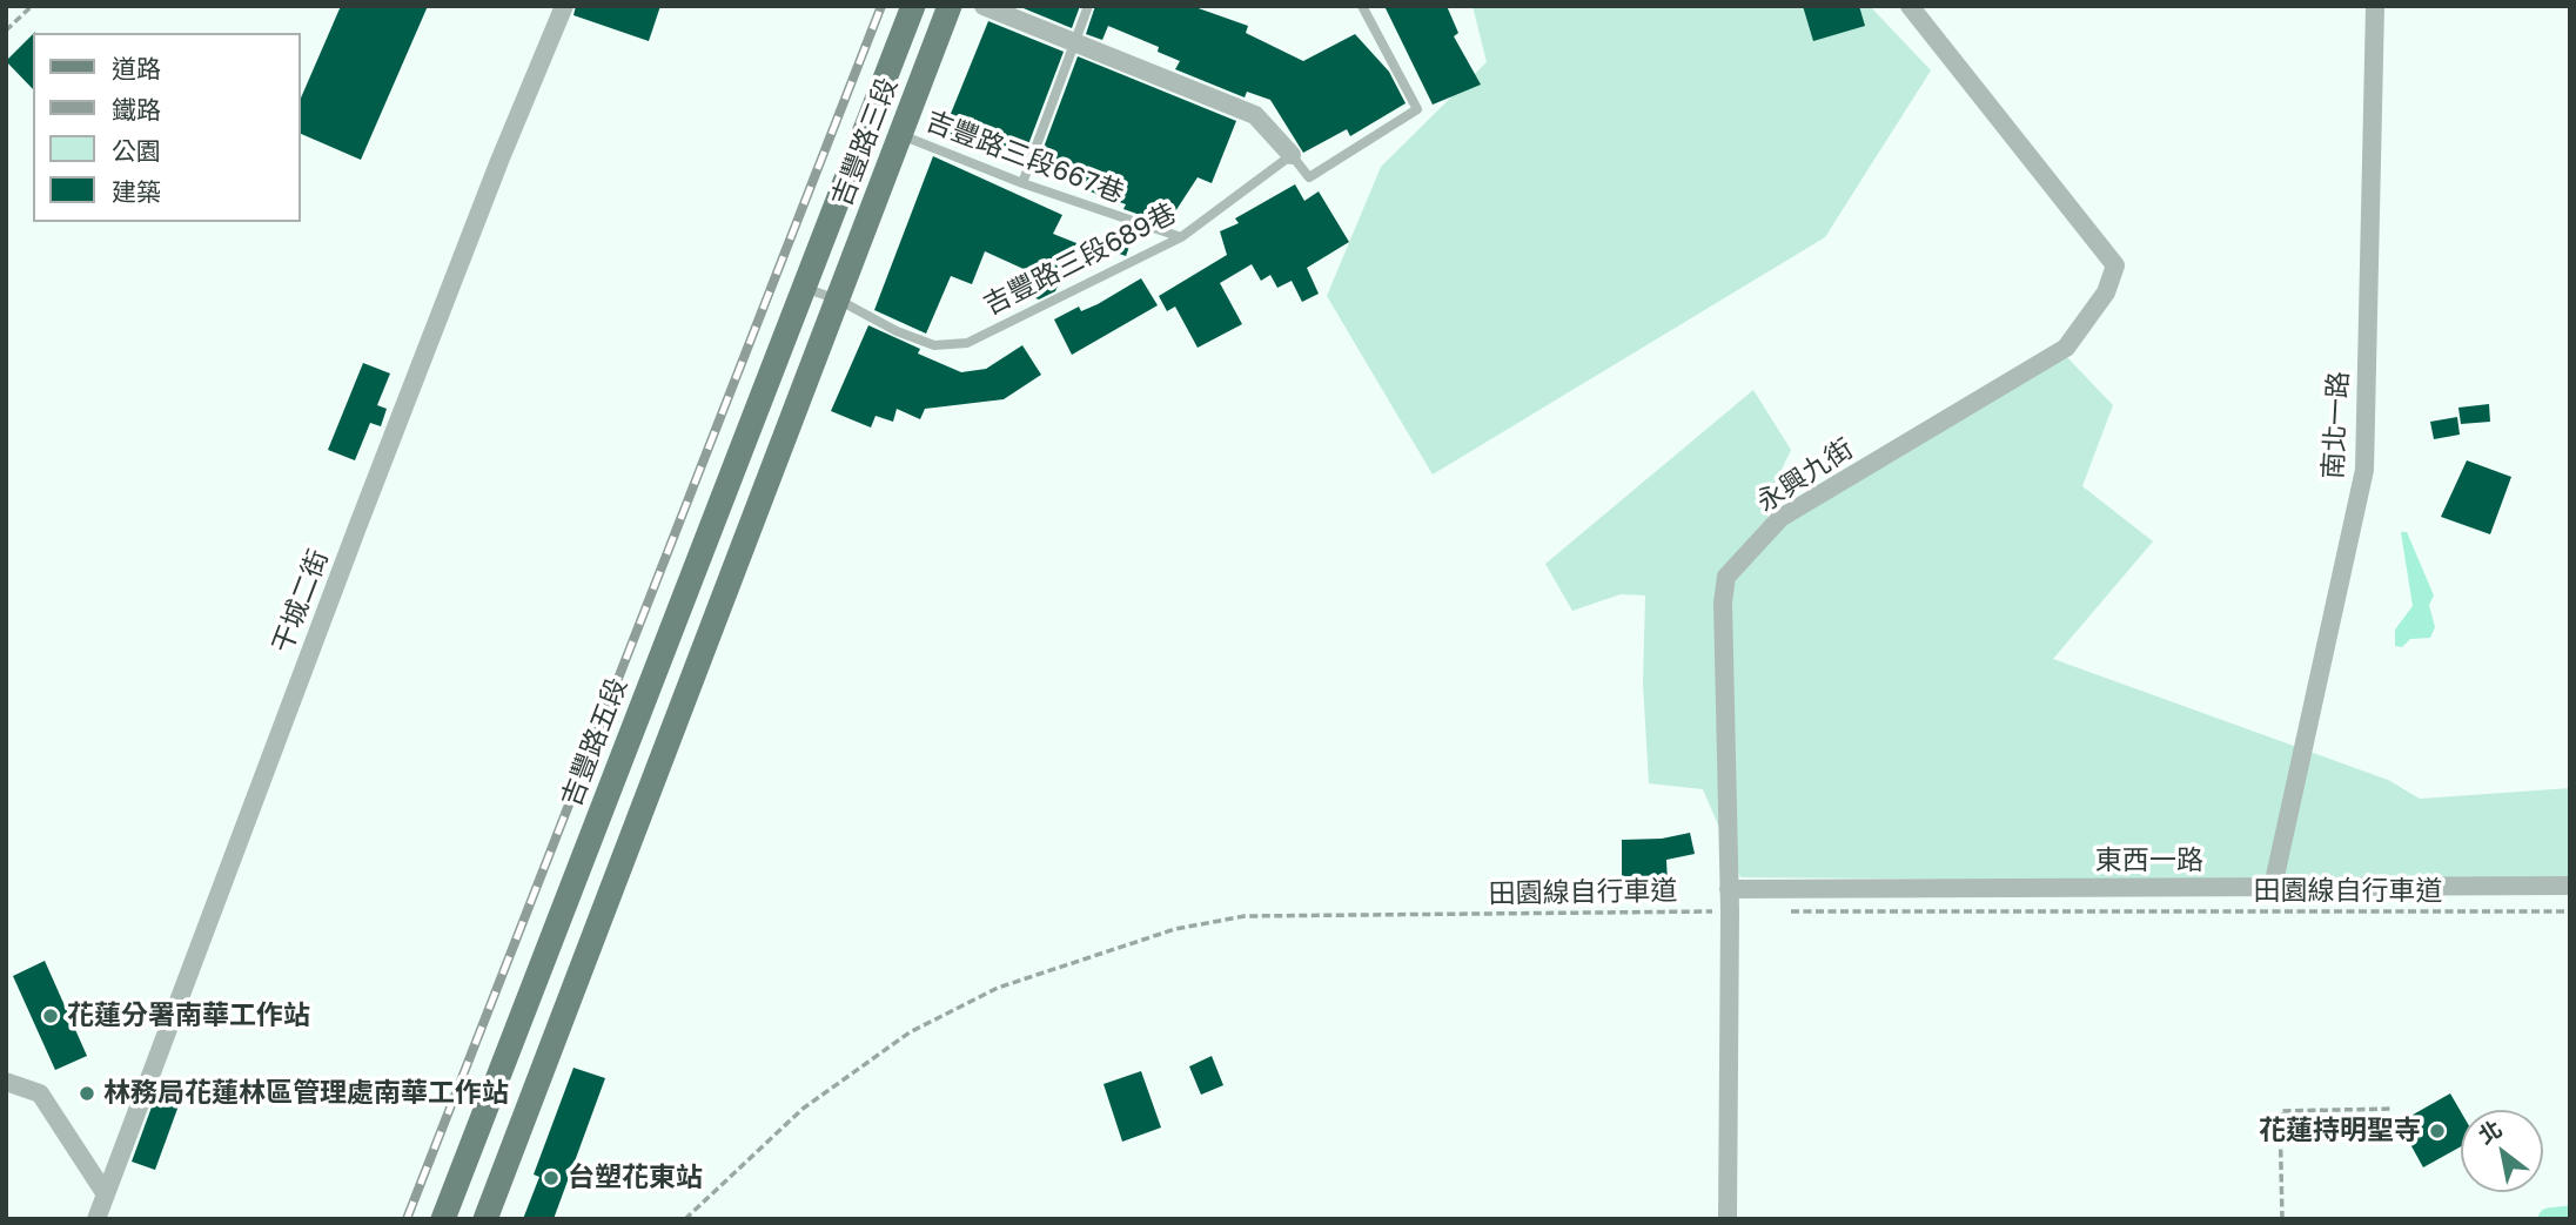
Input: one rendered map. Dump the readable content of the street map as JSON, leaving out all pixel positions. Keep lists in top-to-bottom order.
{
  "streets": {
    "main road": ["吉豐路三段", "吉豐路五段"],
    "street": [
      "南北一路",
      "永興九街",
      "干城二街",
      "東西一路"
    ],
    "lane": ["吉豐路三段667巷", "吉豐路三段689巷"],
    "path": ["田園線自行車道"]
  },
  "crossings": [
    ["吉豐路三段", "吉豐路三段667巷"],
    ["吉豐路三段", "吉豐路三段689巷"],
    ["吉豐路三段", "吉豐路五段"],
    ["吉豐路三段667巷", "吉豐路三段689巷"],
    ["吉豐路三段689巷", "吉豐路五段"],
    ["南北一路", "東西一路"],
    ["永興九街", "東西一路"],
    ["永興九街", "田園線自行車道"]
  ],
  "places": [
    "花蓮分署南華工作站",
    "林務局花蓮林區管理處南華工作站",
    "花蓮持明聖寺",
    "台塑花東站"
  ],
  "legend": [
    "道路",
    "鐵路",
    "公園",
    "建築"
  ],
  "north": "top left"
}
